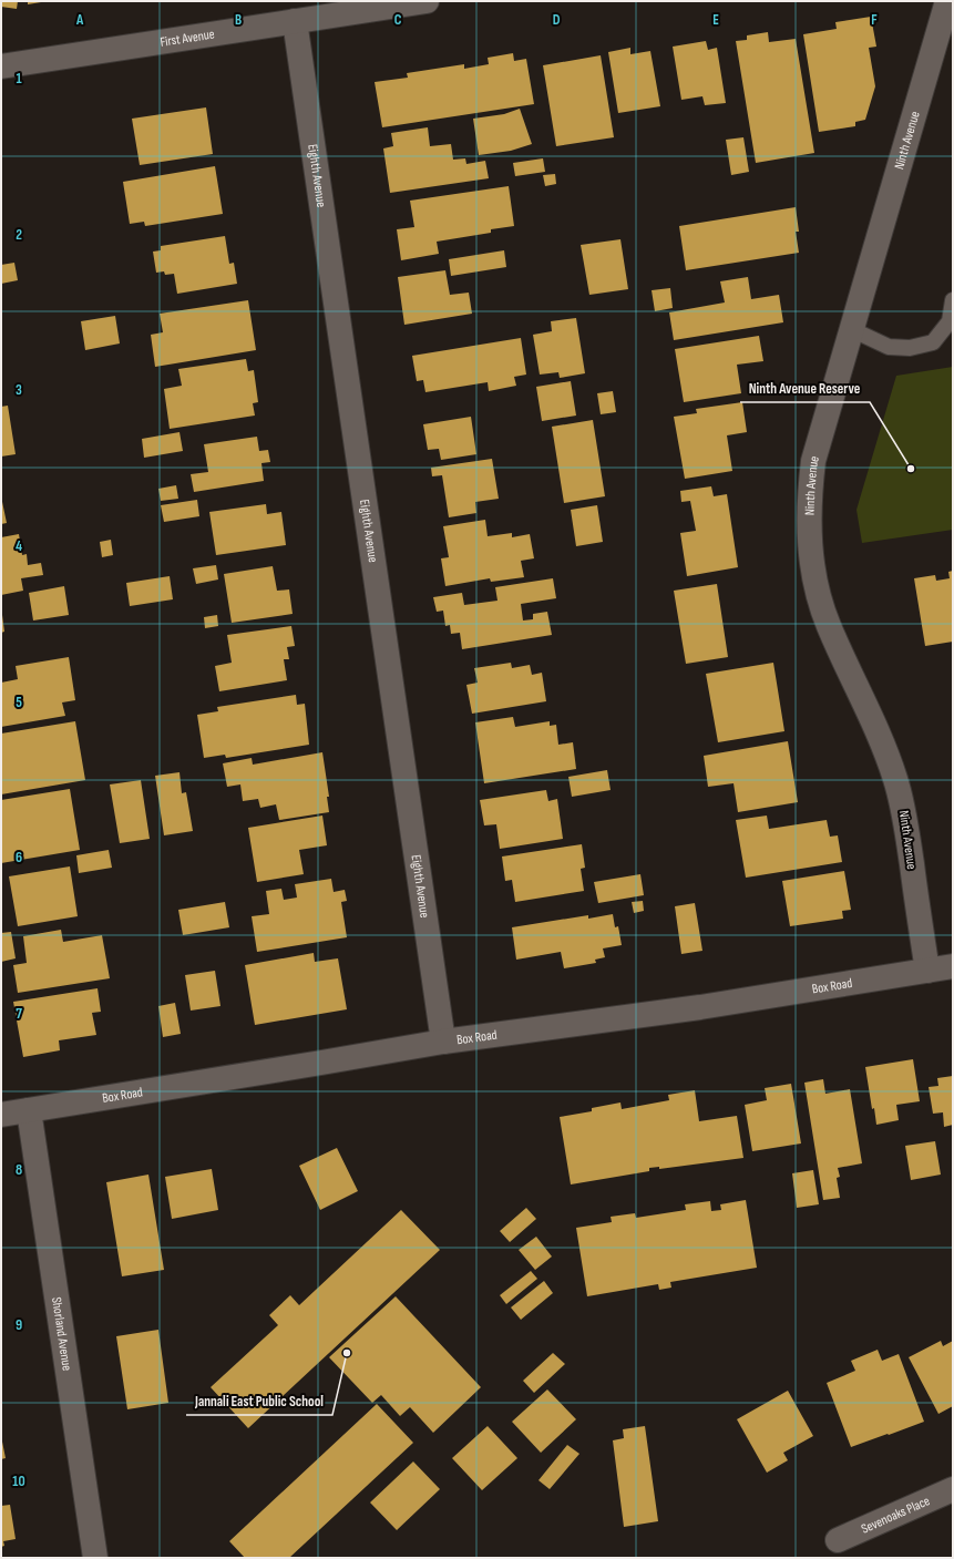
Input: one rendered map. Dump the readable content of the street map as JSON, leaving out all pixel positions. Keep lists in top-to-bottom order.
{
  "streets": {
    "street": [
      "First Avenue",
      "Ninth Avenue",
      "Eighth Avenue",
      "Box Road",
      "Shorland Avenue",
      "Sevenoaks Place"
    ]
  },
  "crossings": [
    ["First Avenue", "Eighth Avenue"],
    ["Ninth Avenue", "Box Road"],
    ["Eighth Avenue", "Box Road"],
    ["Box Road", "Shorland Avenue"]
  ],
  "places": ["Ninth Avenue Reserve", "Jannali East Public School"],
  "grid": {
    "columns": [
      "A",
      "B",
      "C",
      "D",
      "E",
      "F"
    ],
    "rows": [
      "1",
      "2",
      "3",
      "4",
      "5",
      "6",
      "7",
      "8",
      "9",
      "10"
    ]
  }
}
